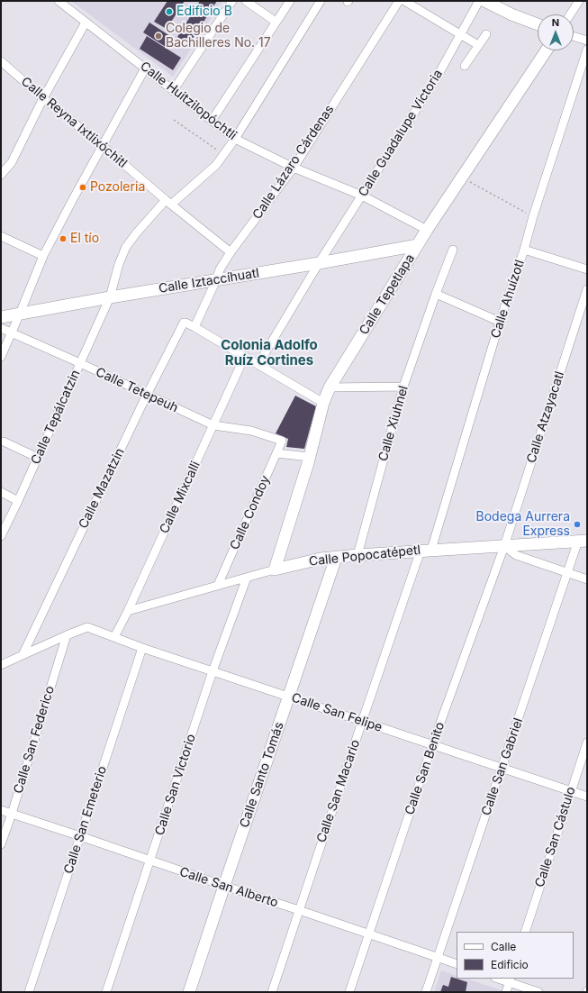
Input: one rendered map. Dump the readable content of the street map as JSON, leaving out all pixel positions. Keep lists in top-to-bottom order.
{
  "streets": {
    "street": [
      "Calle Huitzilopóchtli",
      "Calle Reyna Ixtlixóchitl",
      "Calle Guadalupe Victoria",
      "Calle Lázaro Cárdenas",
      "Calle Iztaccíhuatl",
      "Calle Tepetlapa",
      "Calle Ahuízotl",
      "Calle Tetepeuh",
      "Calle Tepálcatzin",
      "Calle Atzayacatl",
      "Calle Xiuhnel",
      "Calle Mazatzin",
      "Calle Mixcalli",
      "Calle Condoy",
      "Calle Popocatépetl",
      "Calle San Felipe",
      "Calle San Federico",
      "Calle San Gabriel",
      "Calle San Benito",
      "Calle Santo Tomás",
      "Calle San Victorio",
      "Calle San Macario",
      "Calle San Emeterio",
      "Calle San Cástulo",
      "Calle San Alberto"
    ]
  },
  "crossings": [
    ["Calle Huitzilopóchtli", "Calle Guadalupe Victoria"],
    ["Calle Huitzilopóchtli", "Calle Lázaro Cárdenas"],
    ["Calle Huitzilopóchtli", "Calle Tepetlapa"],
    ["Calle Huitzilopóchtli", "Calle Tepálcatzin"],
    ["Calle Reyna Ixtlixóchitl", "Calle Lázaro Cárdenas"],
    ["Calle Reyna Ixtlixóchitl", "Calle Tepálcatzin"],
    ["Calle Guadalupe Victoria", "Calle Iztaccíhuatl"],
    ["Calle Lázaro Cárdenas", "Calle Iztaccíhuatl"],
    ["Calle Lázaro Cárdenas", "Calle Mazatzin"],
    ["Calle Iztaccíhuatl", "Calle Tepetlapa"],
    ["Calle Iztaccíhuatl", "Calle Tepálcatzin"],
    ["Calle Tepetlapa", "Calle Popocatépetl"],
    ["Calle Ahuízotl", "Calle Popocatépetl"],
    ["Calle Ahuízotl", "Calle San Macario"],
    ["Calle Tetepeuh", "Calle Tepálcatzin"],
    ["Calle Tetepeuh", "Calle Mazatzin"],
    ["Calle Tetepeuh", "Calle Mixcalli"],
    ["Calle Tetepeuh", "Calle Condoy"],
    ["Calle Atzayacatl", "Calle Popocatépetl"],
    ["Calle Atzayacatl", "Calle San Benito"],
    ["Calle Xiuhnel", "Calle Popocatépetl"],
    ["Calle Mixcalli", "Calle Popocatépetl"],
    ["Calle Mixcalli", "Calle San Felipe"],
    ["Calle Condoy", "Calle Popocatépetl"],
    ["Calle Popocatépetl", "Calle San Gabriel"],
    ["Calle Popocatépetl", "Calle San Benito"],
    ["Calle Popocatépetl", "Calle Santo Tomás"],
    ["Calle Popocatépetl", "Calle San Victorio"],
    ["Calle Popocatépetl", "Calle San Macario"],
    ["Calle San Felipe", "Calle San Federico"],
    ["Calle San Felipe", "Calle San Gabriel"],
    ["Calle San Felipe", "Calle San Benito"],
    ["Calle San Felipe", "Calle Santo Tomás"],
    ["Calle San Felipe", "Calle San Victorio"],
    ["Calle San Felipe", "Calle San Macario"],
    ["Calle San Felipe", "Calle San Emeterio"],
    ["Calle San Felipe", "Calle San Cástulo"],
    ["Calle San Federico", "Calle San Alberto"],
    ["Calle San Gabriel", "Calle San Alberto"],
    ["Calle San Benito", "Calle San Alberto"],
    ["Calle Santo Tomás", "Calle San Alberto"],
    ["Calle San Victorio", "Calle San Alberto"],
    ["Calle San Macario", "Calle San Alberto"],
    ["Calle San Emeterio", "Calle San Alberto"]
  ],
  "districts": ["Colonia Adolfo Ruíz Cortines"],
  "places": [
    "Edificio B",
    "Colegio de Bachilleres No. 17",
    "Pozoleria",
    "El tío",
    "Bodega Aurrera Express"
  ],
  "legend": ["Calle", "Edificio"],
  "north": "top"
}
